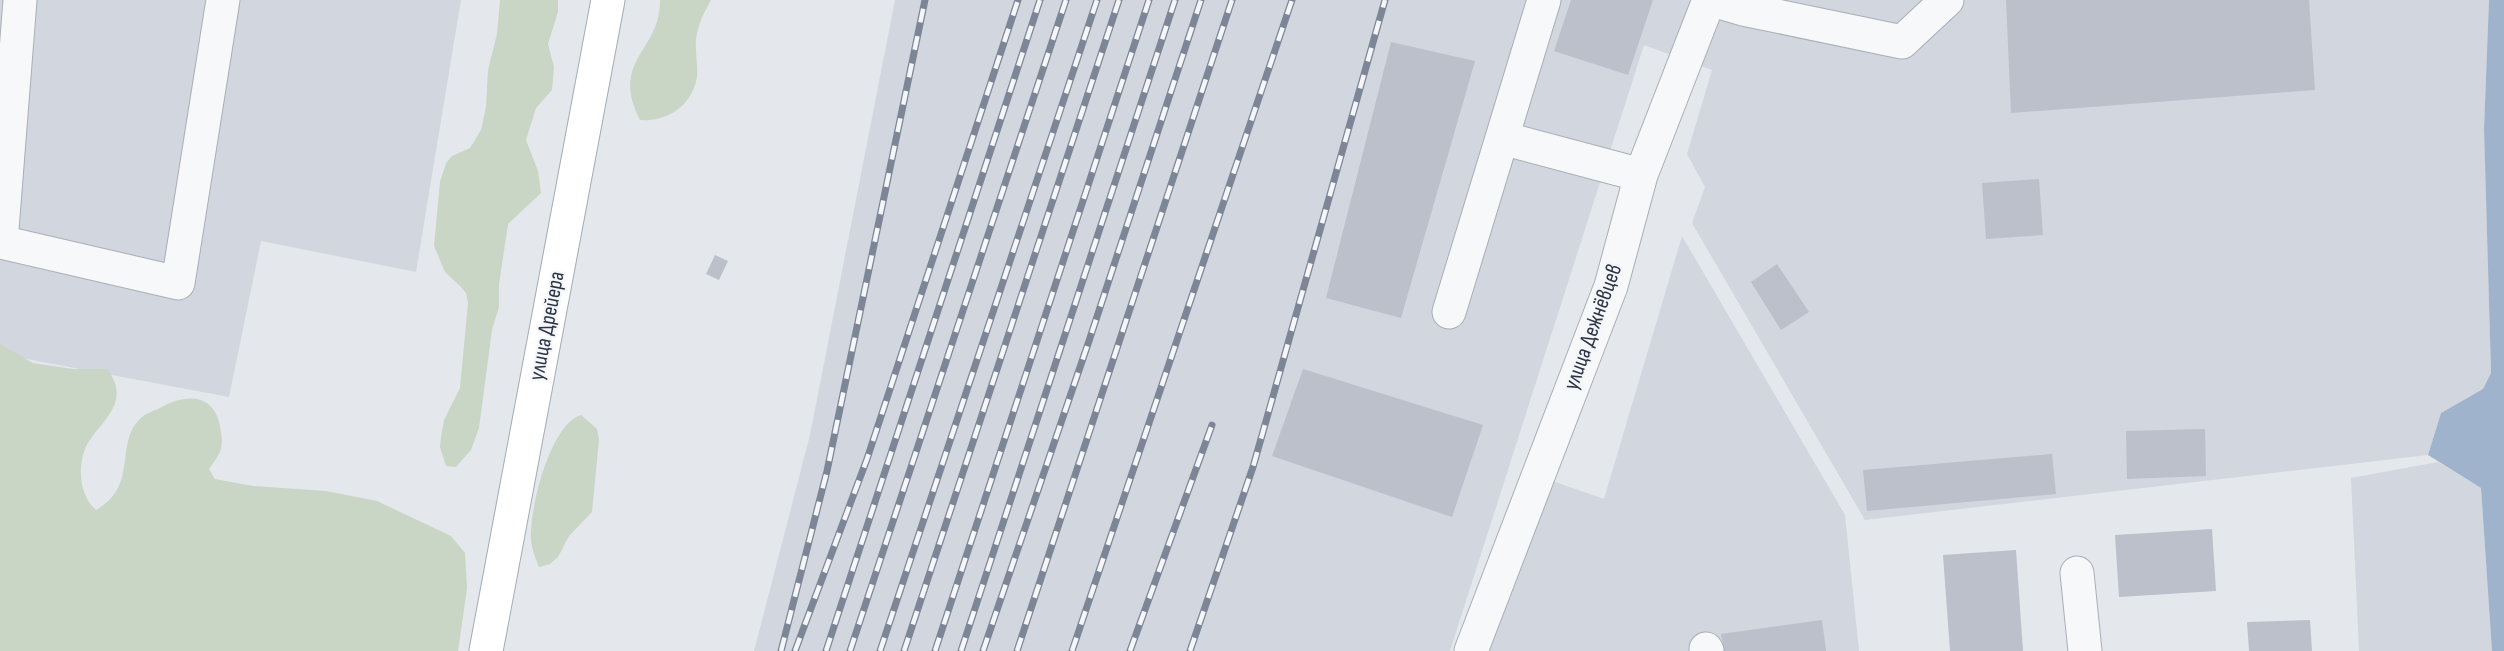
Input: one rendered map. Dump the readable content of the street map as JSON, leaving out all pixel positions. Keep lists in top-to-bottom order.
{
  "streets": {
    "main road": ["улица Дрейера"],
    "street": ["улица Дежнёвцев"]
  }
}
